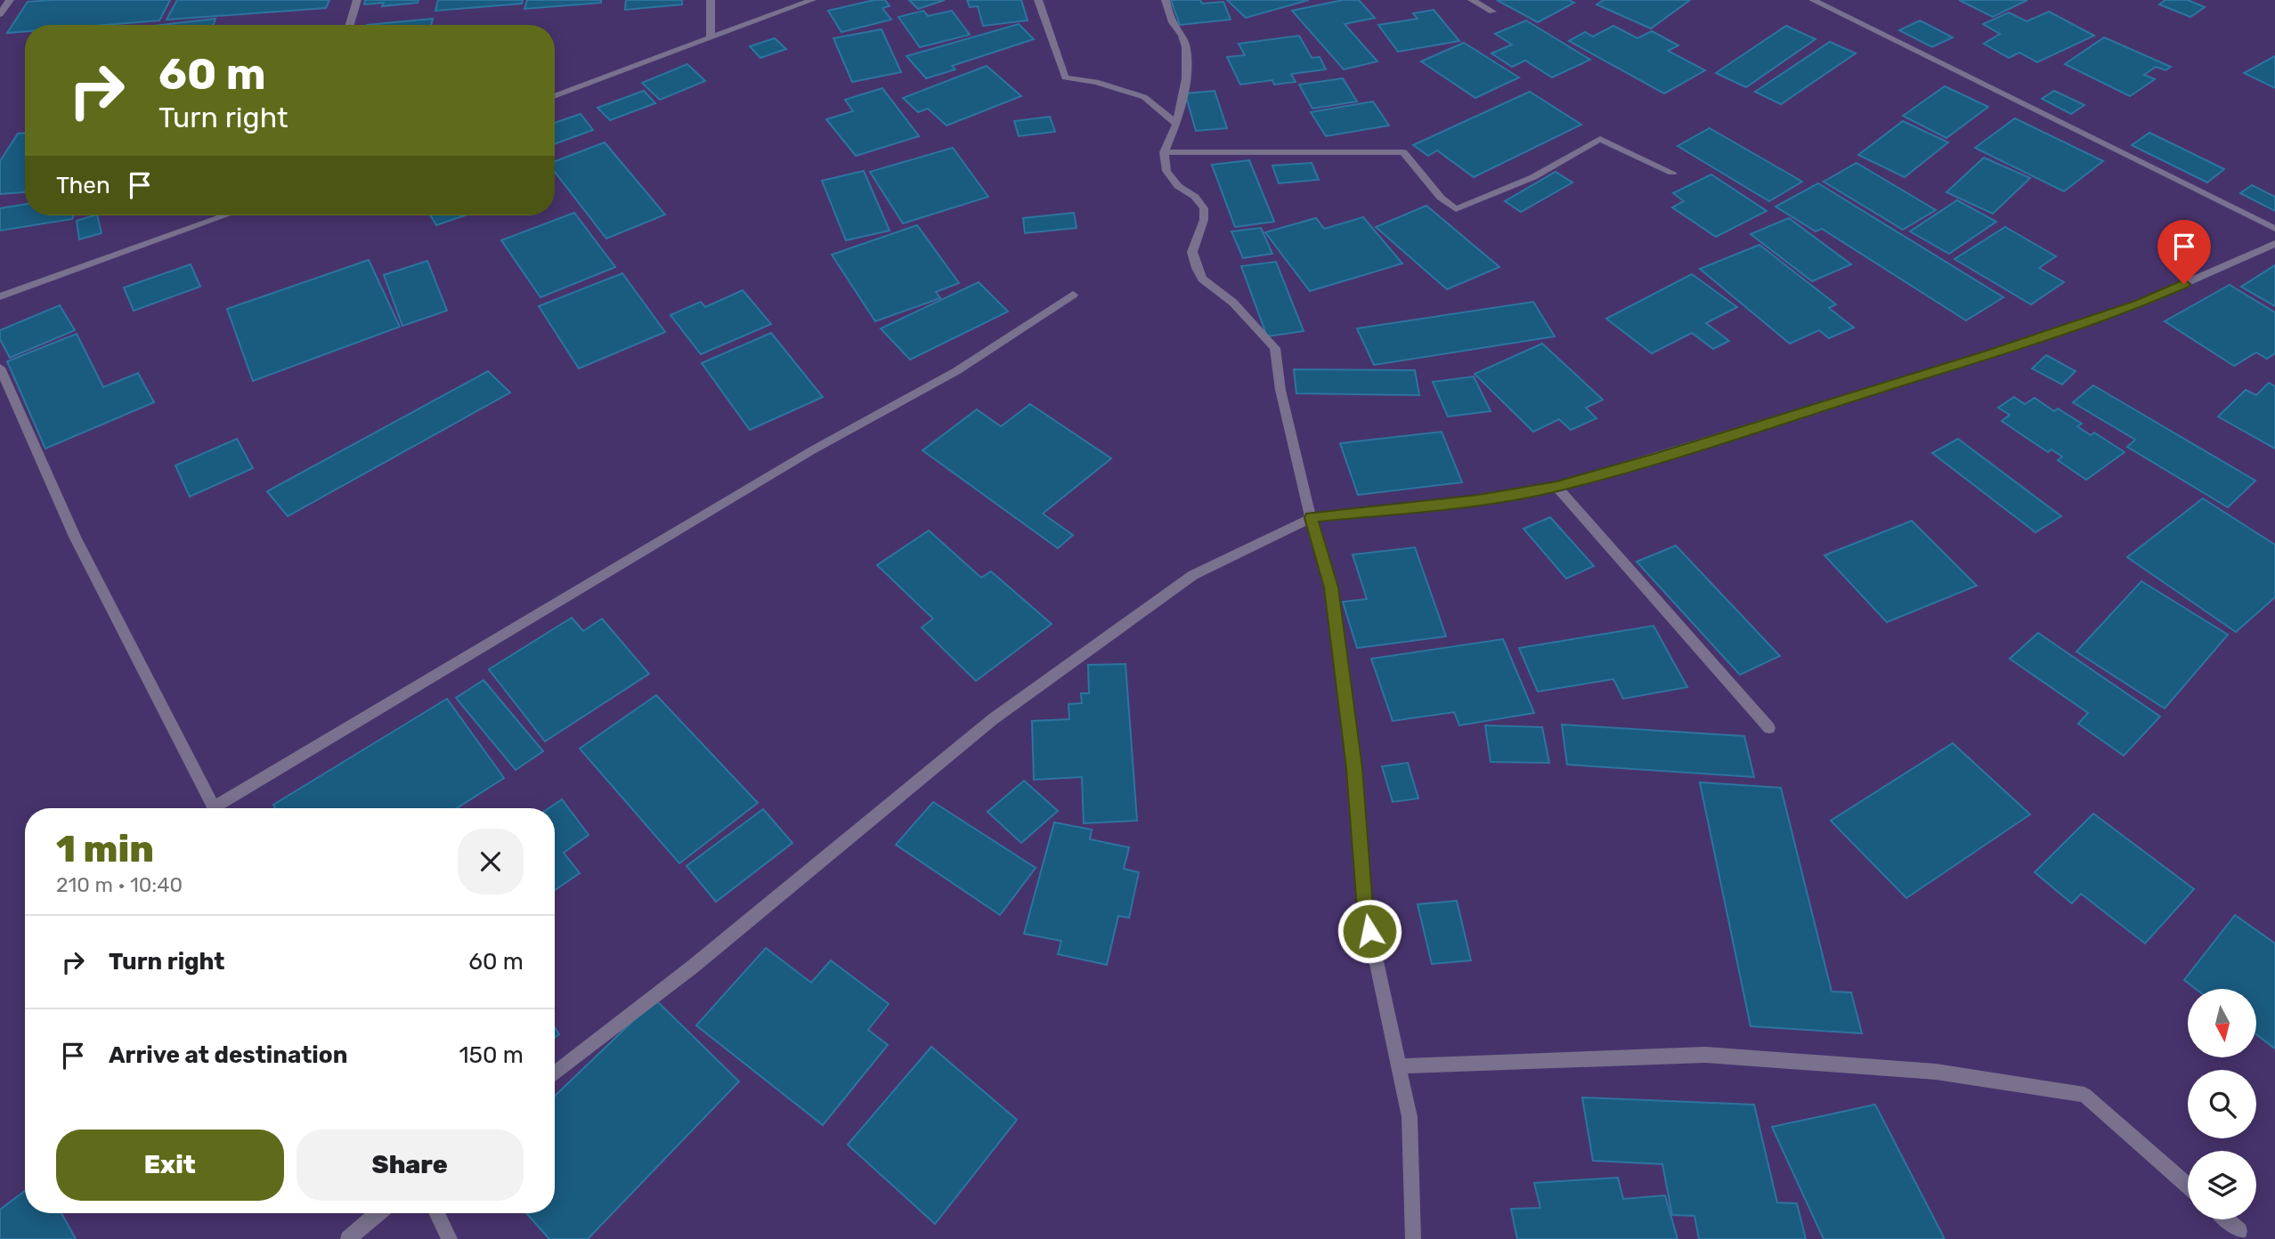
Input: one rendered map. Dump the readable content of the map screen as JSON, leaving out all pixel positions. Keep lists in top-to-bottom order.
{
  "north": "bottom",
  "page": {
    "turn": ["60 m", "Turn right"],
    "then": "Then",
    "heading": ["1 min", "210 m · 10:40"],
    "list": [
      {
        "name": "Turn right",
        "value": "60 m"
      },
      {
        "name": "Arrive at destination",
        "value": "150 m"
      }
    ],
    "buttons": ["Exit", "Share"]
  }
}
